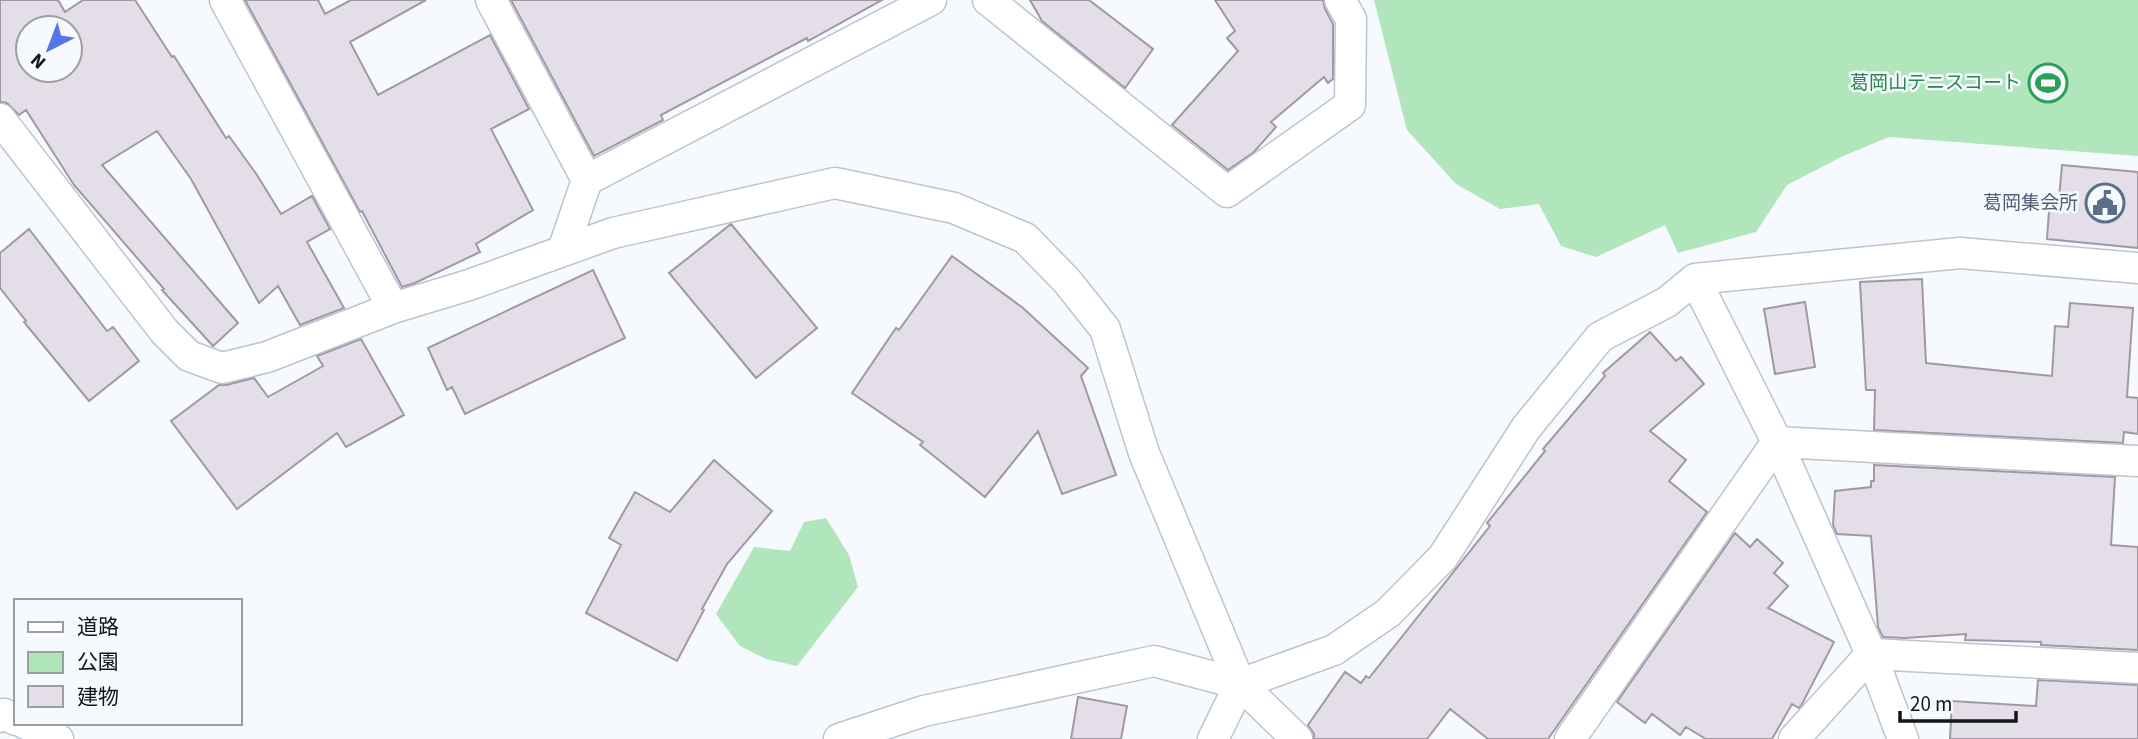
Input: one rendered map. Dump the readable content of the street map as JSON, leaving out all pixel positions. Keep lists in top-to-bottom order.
{
  "places": {
    "sports": ["葛岡山テニスコート"],
    "public building": ["葛岡集会所"]
  },
  "legend": ["道路", "公園", "建物"],
  "scale_bar": "20 m",
  "north": "bottom left"
}
